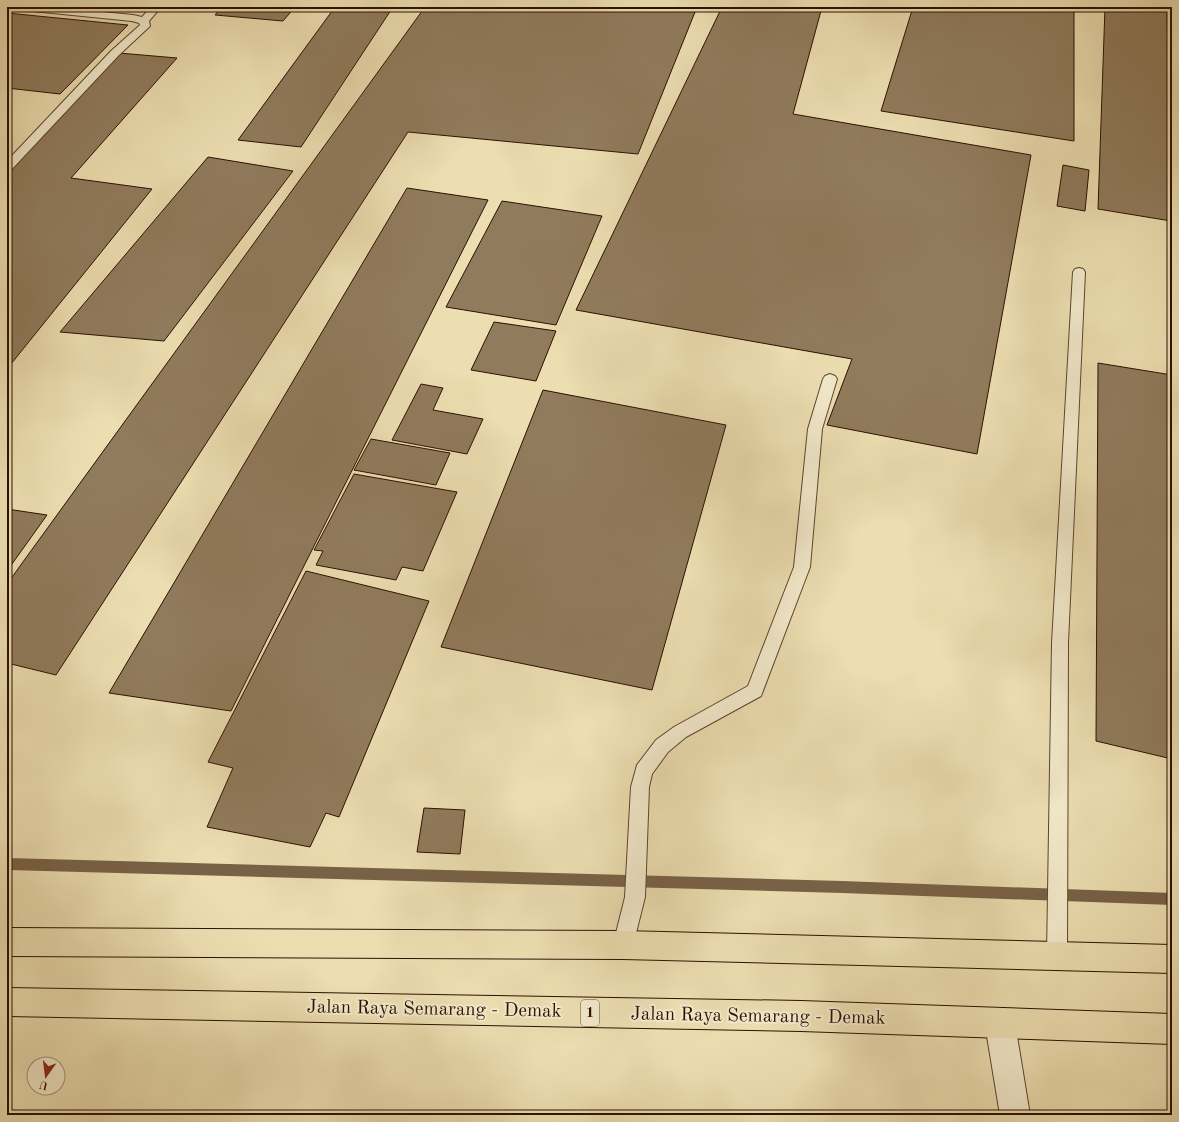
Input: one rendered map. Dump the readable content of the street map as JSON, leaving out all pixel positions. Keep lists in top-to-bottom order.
{
  "streets": {
    "highway": ["Jalan Raya Semarang - Demak", "1"]
  },
  "north": "bottom"
}
